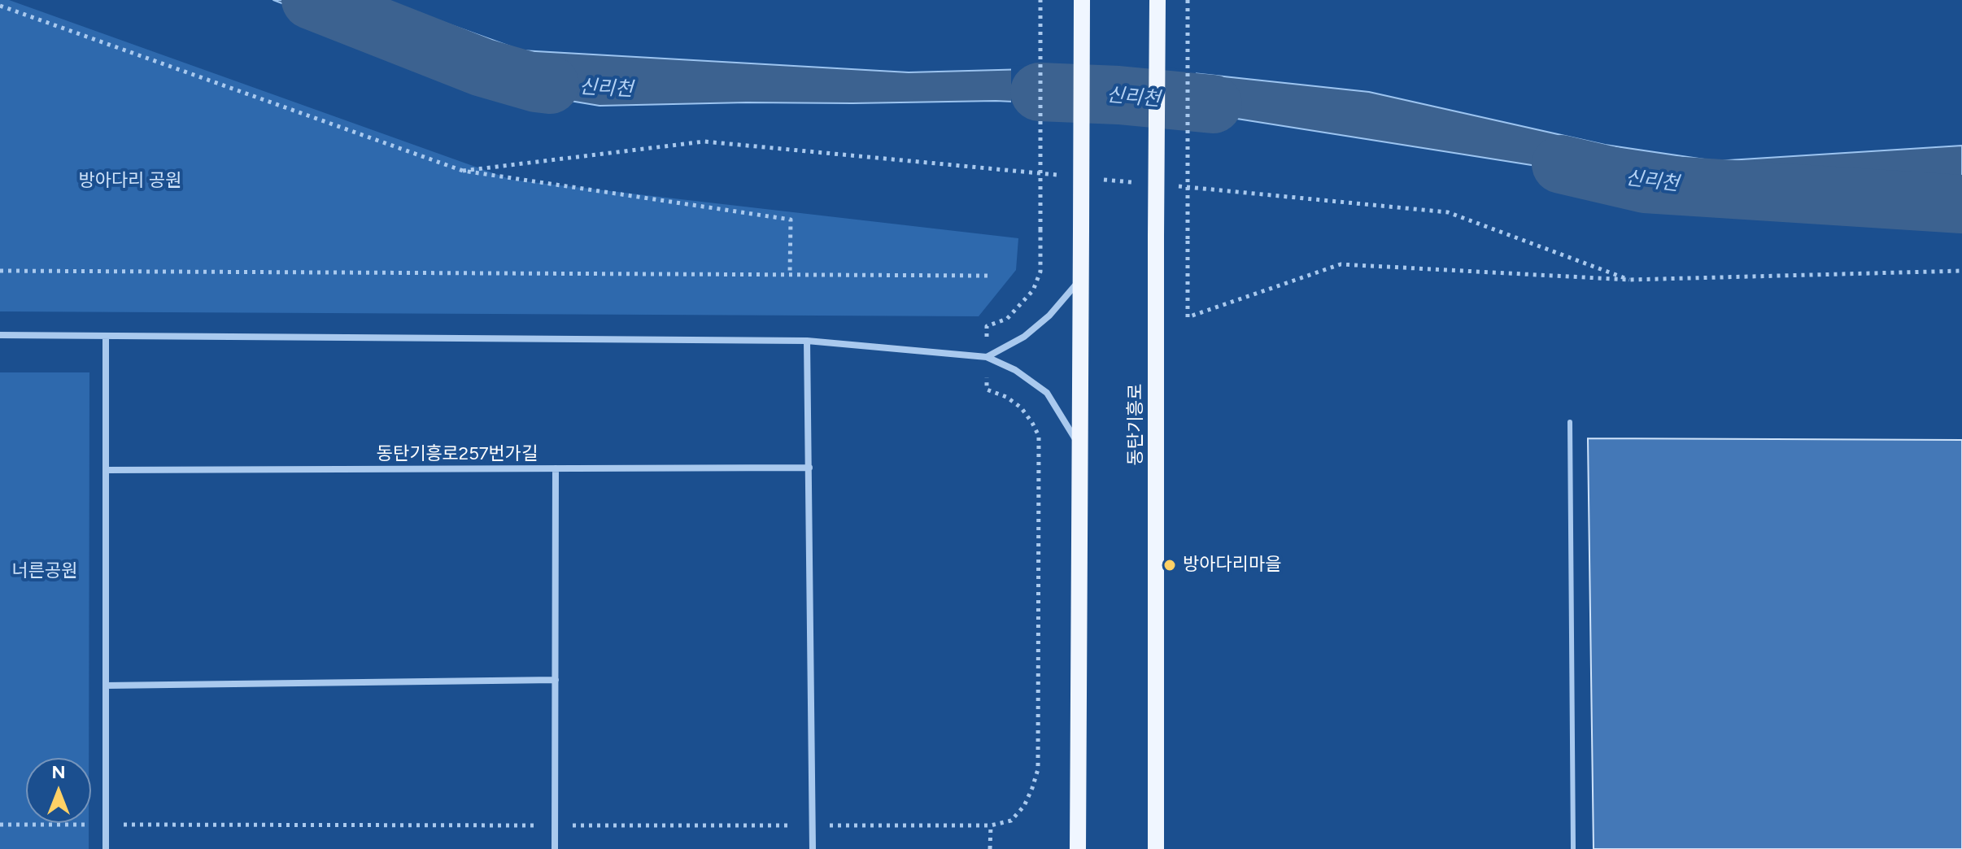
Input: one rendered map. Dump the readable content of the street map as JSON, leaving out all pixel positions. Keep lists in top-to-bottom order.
{
  "streets": {
    "main road": ["동탄기흥로"],
    "street": ["동탄기흥로257번가길"]
  },
  "water": ["신리천"],
  "parks": ["방아다리 공원", "너른공원"],
  "places": ["방아다리마을"],
  "north": "top"
}
